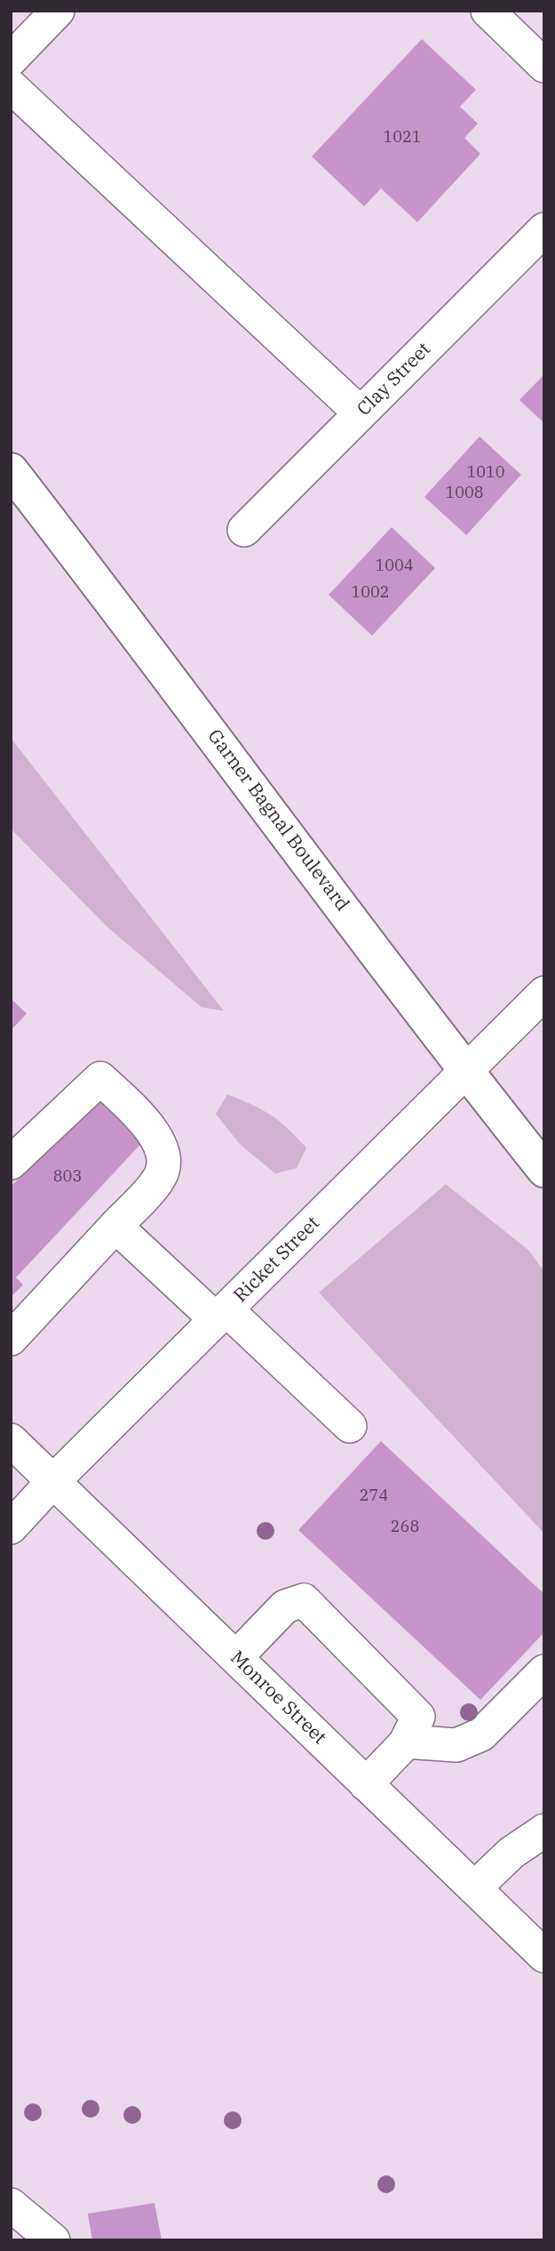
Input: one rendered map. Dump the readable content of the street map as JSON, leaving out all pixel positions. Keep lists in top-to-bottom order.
{
  "streets": {
    "highway": ["Garner Bagnal Boulevard"],
    "street": ["Clay Street", "Ricket Street", "Monroe Street"]
  },
  "crossings": [
    ["Garner Bagnal Boulevard", "Ricket Street"],
    ["Ricket Street", "Monroe Street"]
  ],
  "house_numbers": [
    "1021",
    "1010",
    "1008",
    "1004",
    "1002",
    "803",
    "274",
    "268"
  ]
}
